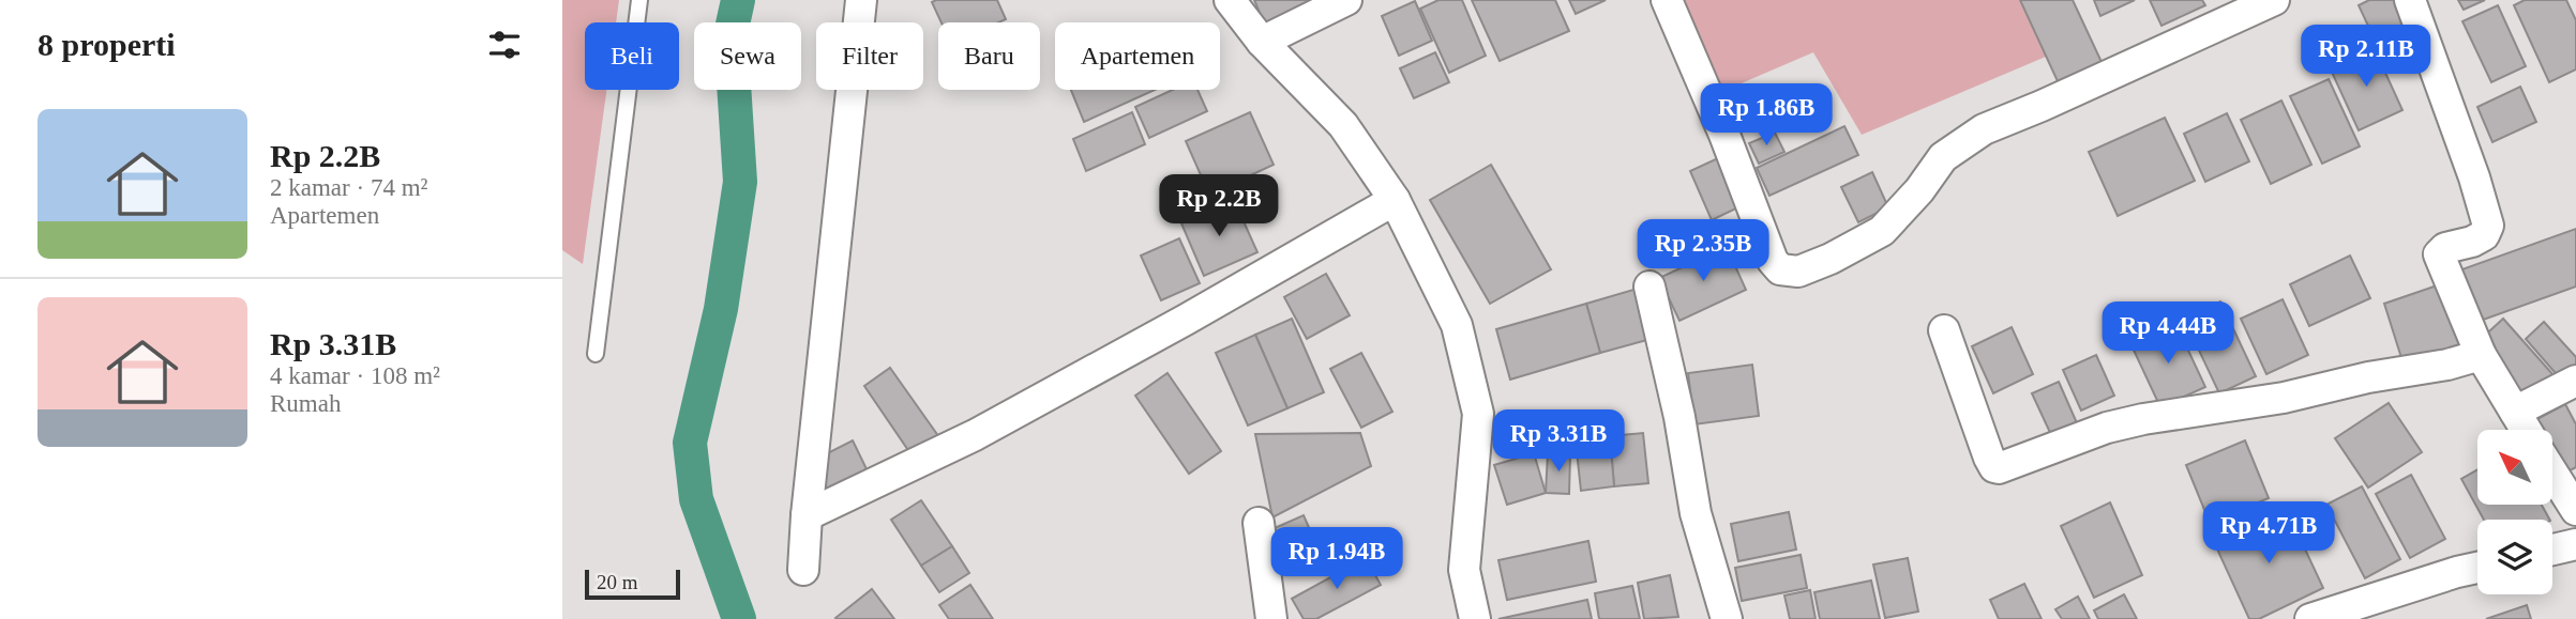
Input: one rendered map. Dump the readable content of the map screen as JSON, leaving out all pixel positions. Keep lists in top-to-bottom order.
{
  "scale_bar": "20 m",
  "north": "top left",
  "page": {
    "heading": "8 properti",
    "chip": [
      "Beli",
      "Sewa",
      "Filter",
      "Baru",
      "Apartemen"
    ],
    "price": [
      "Rp 2.11B",
      "Rp 1.86B",
      "Rp 2.2B",
      "Rp 2.35B",
      "Rp 4.44B",
      "Rp 3.31B",
      "Rp 4.71B",
      "Rp 1.94B"
    ],
    "list": [
      {
        "name": "Rp 2.2B",
        "note": "2 kamar · 74 m² · Apartemen"
      },
      {
        "name": "Rp 3.31B",
        "note": "4 kamar · 108 m² · Rumah"
      }
    ],
    "scale": "20 m"
  }
}
